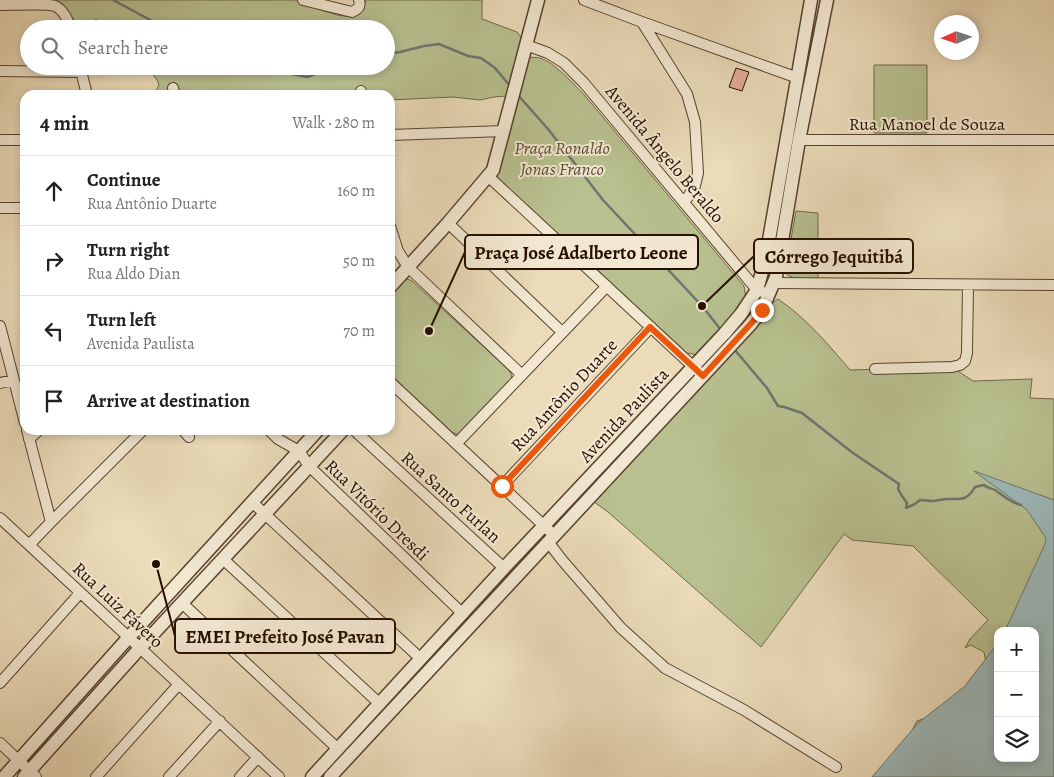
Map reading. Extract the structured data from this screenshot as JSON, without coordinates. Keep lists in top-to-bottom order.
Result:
{
  "streets": {
    "street": [
      "Rua Manoel de Souza",
      "Avenida Ângelo Beraldo",
      "Rua Antônio Duarte",
      "Avenida Paulista",
      "Rua Santo Furlan",
      "Rua Vitório Dresdi",
      "Rua Luiz Fávero"
    ]
  },
  "crossings": [
    ["Rua Manoel de Souza", "Avenida Paulista"],
    ["Avenida Ângelo Beraldo", "Avenida Paulista"],
    ["Avenida Paulista", "Rua Santo Furlan"],
    ["Avenida Paulista", "Rua Vitório Dresdi"]
  ],
  "parks": ["Praça Ronaldo Jonas Franco"],
  "places": ["Córrego Jequitibá", "Praça José Adalberto Leone", "EMEI Prefeito José Pavan"],
  "north": "left",
  "page": {
    "search": "Search here",
    "heading": ["4 min", "Walk · 280 m"],
    "list": [
      ["Continue", "Rua Antônio Duarte", "160 m"],
      ["Turn right", "Rua Aldo Dian", "50 m"],
      ["Turn left", "Avenida Paulista", "70 m"],
      "Arrive at destination"
    ],
    "map_buttons": ["+", "−"]
  }
}
